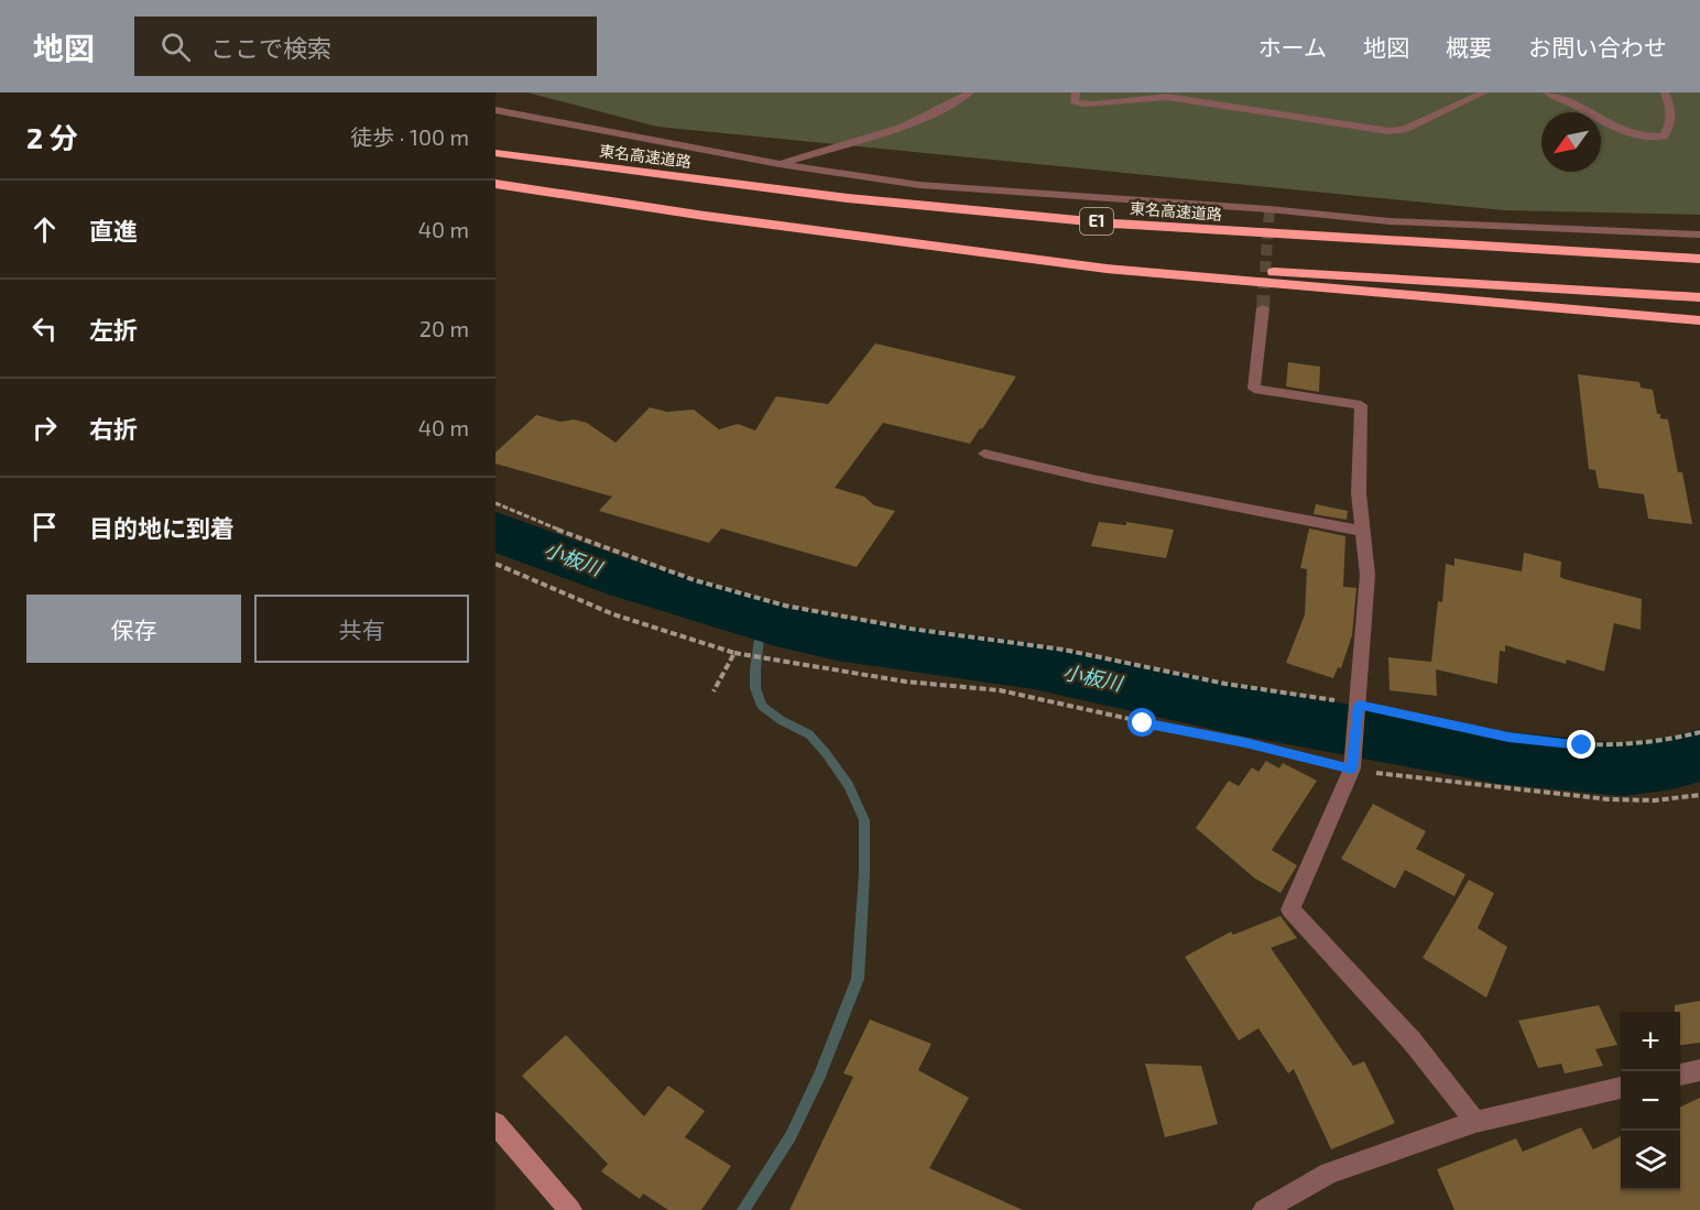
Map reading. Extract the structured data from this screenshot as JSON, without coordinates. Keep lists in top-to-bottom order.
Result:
{
  "streets": {
    "highway": ["東名高速道路", "E1"]
  },
  "water": ["小板川"],
  "north": "bottom left",
  "page": {
    "header": "地図",
    "search": "ここで検索",
    "nav": [
      "ホーム",
      "地図",
      "概要",
      "お問い合わせ"
    ],
    "heading": ["2 分", "徒歩 · 100 m"],
    "list": [
      ["直進", "40 m"],
      ["左折", "20 m"],
      ["右折", "40 m"],
      "目的地に到着"
    ],
    "buttons": ["保存", "共有"],
    "map_buttons": ["+", "−"]
  }
}
